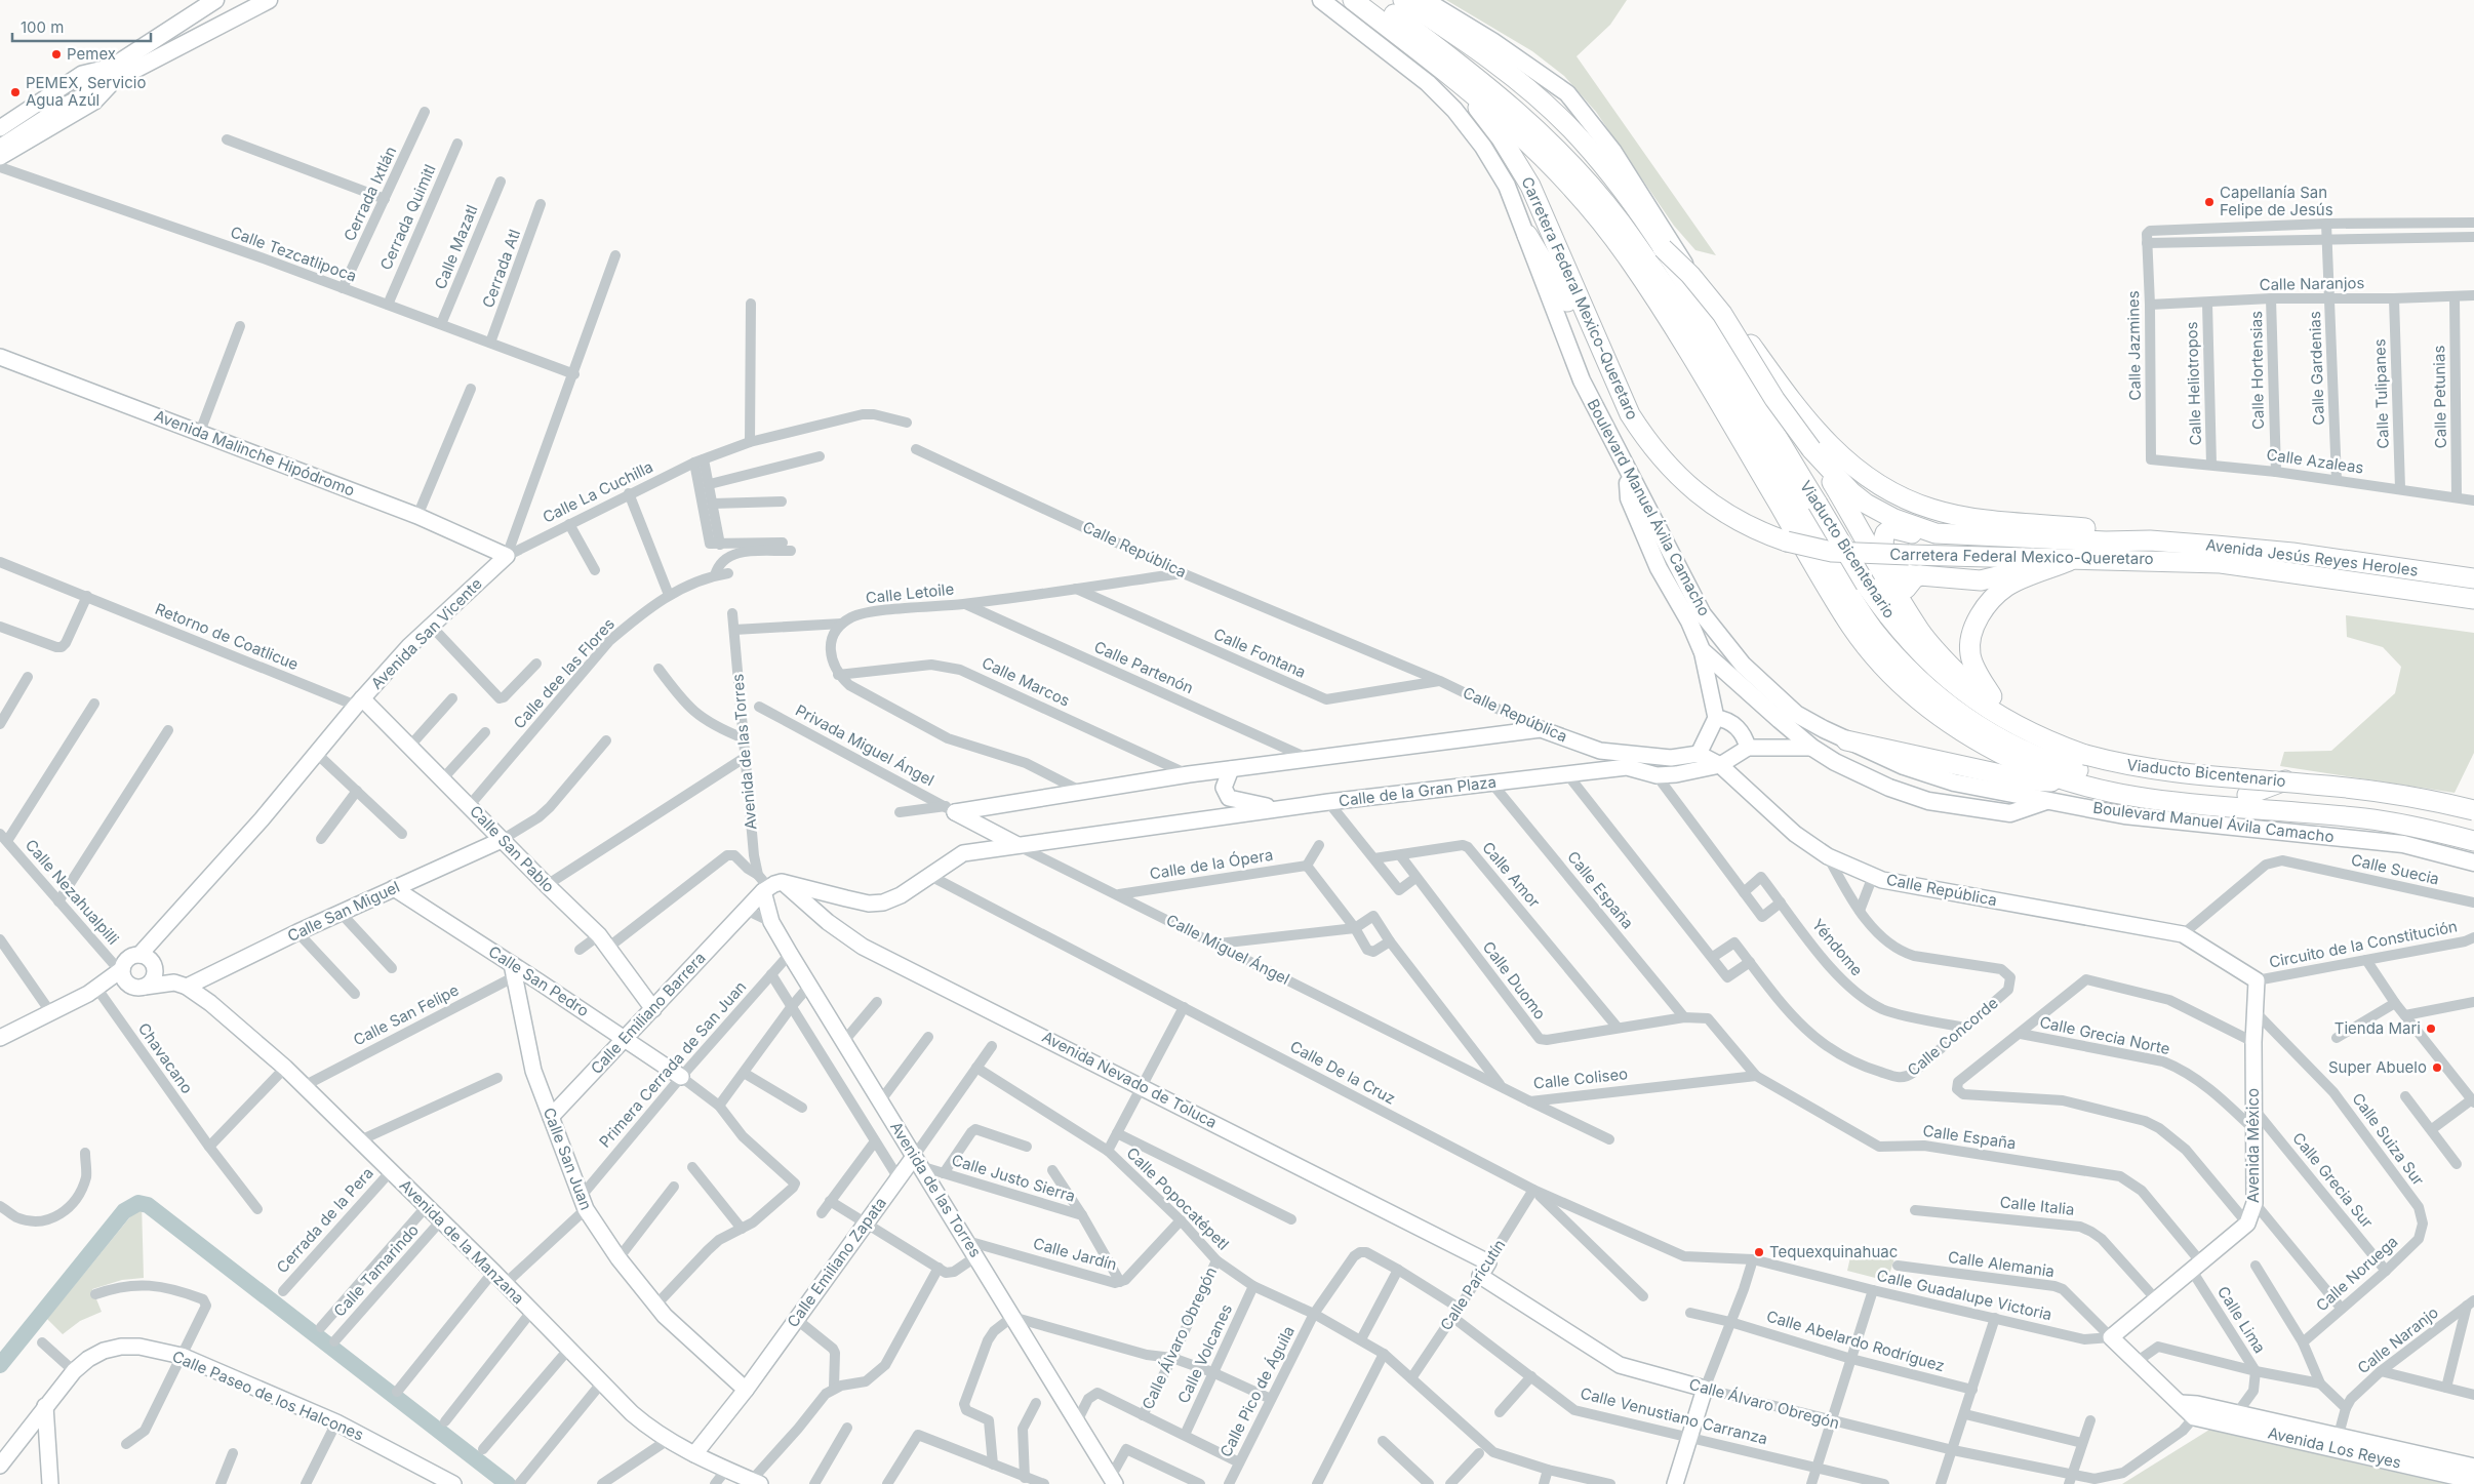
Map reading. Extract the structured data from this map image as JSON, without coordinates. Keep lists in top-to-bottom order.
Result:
{
  "streets": {
    "highway": [
      "Carretera Federal Mexico-Queretaro",
      "Boulevard Manuel Ávila Camacho",
      "Viaducto Bicentenario",
      "Avenida Jesús Reyes Heroles"
    ],
    "street": [
      "Cerrada Ixtlán",
      "Cerrada Quimitl",
      "Calle Mazatl",
      "Calle Tezcatlipoca",
      "Cerrada Atl",
      "Calle Naranjos",
      "Calle Jazmines",
      "Calle Gardenias",
      "Calle Hortensias",
      "Calle Heliotropos",
      "Calle Tulipanes",
      "Calle Petunias",
      "Avenida Malinche Hipódromo",
      "Calle Azaleas",
      "Calle La Cuchilla",
      "Calle República",
      "Calle Letoile",
      "Avenida San Vicente",
      "Retorno de Coatlicue",
      "Calle Fontana",
      "Calle Partenón",
      "Calle dee las Flores",
      "Calle Marcos",
      "Privada Miguel Ángel",
      "Avenida de las Torres",
      "Calle de la Gran Plaza",
      "Calle San Pablo",
      "Calle de la Ópera",
      "Calle Suecia",
      "Calle Amor",
      "Calle España",
      "Calle Nezahualpilli",
      "Calle San Miguel",
      "Circuito de la Constitución",
      "Yéndome",
      "Calle Miguel Ángel",
      "Calle Duomo",
      "Calle San Pedro",
      "Calle Emiliano Barrera",
      "Calle San Felipe",
      "Calle Grecia Norte",
      "Calle Concorde",
      "Chavacano",
      "Primera Cerrada de San Juan",
      "Calle De la Cruz",
      "Calle Coliseo",
      "Avenida Nevado de Toluca",
      "Calle Suiza Sur",
      "Avenida México",
      "Calle San Juan",
      "Calle Justo Sierra",
      "Calle Grecia Sur",
      "Calle Popocatépetl",
      "Calle Italia",
      "Cerrada de la Pera",
      "Avenida de la Manzana",
      "Calle Jardín",
      "Calle Emiliano Zapata",
      "Calle Alemania",
      "Calle Tamarindo",
      "Calle Noruega",
      "Calle Paricutín",
      "Calle Guadalupe Victoria",
      "Calle Lima",
      "Calle Álvaro Obregón",
      "Calle Naranjo",
      "Calle Abelardo Rodríguez",
      "Calle Volcanes",
      "Calle Pico de Águila",
      "Calle Paseo de los Halcones",
      "Calle Venustiano Carranza",
      "Avenida Los Reyes"
    ]
  },
  "crossings": [
    ["Cerrada Ixtlán", "Calle Tezcatlipoca"],
    ["Cerrada Quimitl", "Calle Tezcatlipoca"],
    ["Calle Mazatl", "Calle Tezcatlipoca"],
    ["Calle Tezcatlipoca", "Cerrada Atl"],
    ["Calle Tezcatlipoca", "Avenida San Vicente"],
    ["Calle Naranjos", "Calle Jazmines"],
    ["Calle Naranjos", "Calle Gardenias"],
    ["Calle Naranjos", "Calle Hortensias"],
    ["Calle Naranjos", "Calle Heliotropos"],
    ["Calle Naranjos", "Calle Tulipanes"],
    ["Calle Naranjos", "Calle Petunias"],
    ["Carretera Federal Mexico-Queretaro", "Boulevard Manuel Ávila Camacho"],
    ["Carretera Federal Mexico-Queretaro", "Avenida Jesús Reyes Heroles"],
    ["Calle Jazmines", "Calle Gardenias"],
    ["Calle Jazmines", "Calle Azaleas"],
    ["Calle Gardenias", "Calle Azaleas"],
    ["Calle Hortensias", "Calle Azaleas"],
    ["Calle Heliotropos", "Calle Azaleas"],
    ["Calle Tulipanes", "Calle Azaleas"],
    ["Calle Petunias", "Calle Azaleas"],
    ["Avenida Malinche Hipódromo", "Calle La Cuchilla"],
    ["Avenida Malinche Hipódromo", "Avenida San Vicente"],
    ["Calle La Cuchilla", "Avenida San Vicente"],
    ["Calle República", "Calle Letoile"],
    ["Calle República", "Calle Fontana"],
    ["Calle República", "Calle de la Gran Plaza"],
    ["Calle República", "Calle Suecia"],
    ["Calle República", "Circuito de la Constitución"],
    ["Calle República", "Calle Concorde"],
    ["Calle República", "Avenida México"],
    ["Calle Letoile", "Calle Fontana"],
    ["Calle Letoile", "Calle Partenón"],
    ["Avenida San Vicente", "Retorno de Coatlicue"],
    ["Avenida San Vicente", "Calle San Pablo"],
    ["Avenida San Vicente", "Calle Nezahualpilli"],
    ["Avenida San Vicente", "Avenida de la Manzana"],
    ["Retorno de Coatlicue", "Calle San Pablo"],
    ["Calle dee las Flores", "Calle San Pablo"],
    ["Privada Miguel Ángel", "Calle Miguel Ángel"],
    ["Avenida de las Torres", "Calle de la Gran Plaza"],
    ["Avenida de las Torres", "Primera Cerrada de San Juan"],
    ["Avenida de las Torres", "Avenida Nevado de Toluca"],
    ["Avenida de las Torres", "Calle Justo Sierra"],
    ["Avenida de las Torres", "Calle Jardín"],
    ["Avenida de las Torres", "Calle Emiliano Zapata"],
    ["Calle de la Gran Plaza", "Calle España"],
    ["Calle de la Gran Plaza", "Calle Miguel Ángel"],
    ["Calle de la Gran Plaza", "Calle De la Cruz"],
    ["Calle de la Gran Plaza", "Avenida Nevado de Toluca"],
    ["Calle San Pablo", "Calle San Miguel"],
    ["Calle San Pablo", "Calle Emiliano Barrera"],
    ["Calle de la Ópera", "Calle Miguel Ángel"],
    ["Calle Amor", "Calle Duomo"],
    ["Calle España", "Calle Duomo"],
    ["Calle España", "Calle Coliseo"],
    ["Calle España", "Avenida México"],
    ["Calle España", "Calle Lima"],
    ["Calle Nezahualpilli", "Avenida de la Manzana"],
    ["Calle San Miguel", "Calle San Pedro"],
    ["Calle San Miguel", "Avenida de la Manzana"],
    ["Circuito de la Constitución", "Avenida México"],
    ["Yéndome", "Calle Concorde"],
    ["Calle Miguel Ángel", "Calle Coliseo"],
    ["Calle San Pedro", "Calle Emiliano Barrera"],
    ["Calle San Pedro", "Calle San Felipe"],
    ["Calle San Pedro", "Primera Cerrada de San Juan"],
    ["Calle San Pedro", "Calle San Juan"],
    ["Calle Emiliano Barrera", "Calle San Juan"],
    ["Calle San Felipe", "Calle San Juan"],
    ["Calle San Felipe", "Avenida de la Manzana"],
    ["Calle Grecia Norte", "Avenida México"],
    ["Primera Cerrada de San Juan", "Calle San Juan"],
    ["Primera Cerrada de San Juan", "Avenida de la Manzana"],
    ["Calle De la Cruz", "Calle Paricutín"],
    ["Calle De la Cruz", "Calle Guadalupe Victoria"],
    ["Avenida Nevado de Toluca", "Calle Paricutín"],
    ["Calle Suiza Sur", "Avenida México"],
    ["Calle Suiza Sur", "Calle Noruega"],
    ["Avenida México", "Calle Grecia Sur"],
    ["Avenida México", "Calle Italia"],
    ["Avenida México", "Calle Alemania"],
    ["Avenida México", "Calle Guadalupe Victoria"],
    ["Avenida México", "Calle Lima"],
    ["Avenida México", "Avenida Los Reyes"],
    ["Calle San Juan", "Calle Emiliano Zapata"],
    ["Calle Justo Sierra", "Calle Jardín"],
    ["Calle Justo Sierra", "Calle Emiliano Zapata"],
    ["Calle Grecia Sur", "Calle Noruega"],
    ["Calle Popocatépetl", "Calle Jardín"],
    ["Calle Popocatépetl", "Calle Emiliano Zapata"],
    ["Calle Popocatépetl", "Calle Paricutín"],
    ["Calle Popocatépetl", "Calle Álvaro Obregón"],
    ["Calle Popocatépetl", "Calle Volcanes"],
    ["Calle Popocatépetl", "Calle Pico de Águila"],
    ["Cerrada de la Pera", "Avenida de la Manzana"],
    ["Avenida de la Manzana", "Calle Emiliano Zapata"],
    ["Avenida de la Manzana", "Calle Tamarindo"],
    ["Calle Alemania", "Calle Guadalupe Victoria"],
    ["Calle Alemania", "Avenida Los Reyes"],
    ["Calle Paricutín", "Calle Álvaro Obregón"],
    ["Calle Paricutín", "Calle Venustiano Carranza"],
    ["Calle Guadalupe Victoria", "Avenida Los Reyes"],
    ["Calle Lima", "Avenida Los Reyes"]
  ],
  "places": [
    "Pemex",
    "PEMEX, Servicio Agua Azúl",
    "Capellanía San Felipe de Jesús",
    "Tienda Mari",
    "Super Abuelo",
    "Tequexquinahuac"
  ],
  "scale_bar": "100 m"
}
